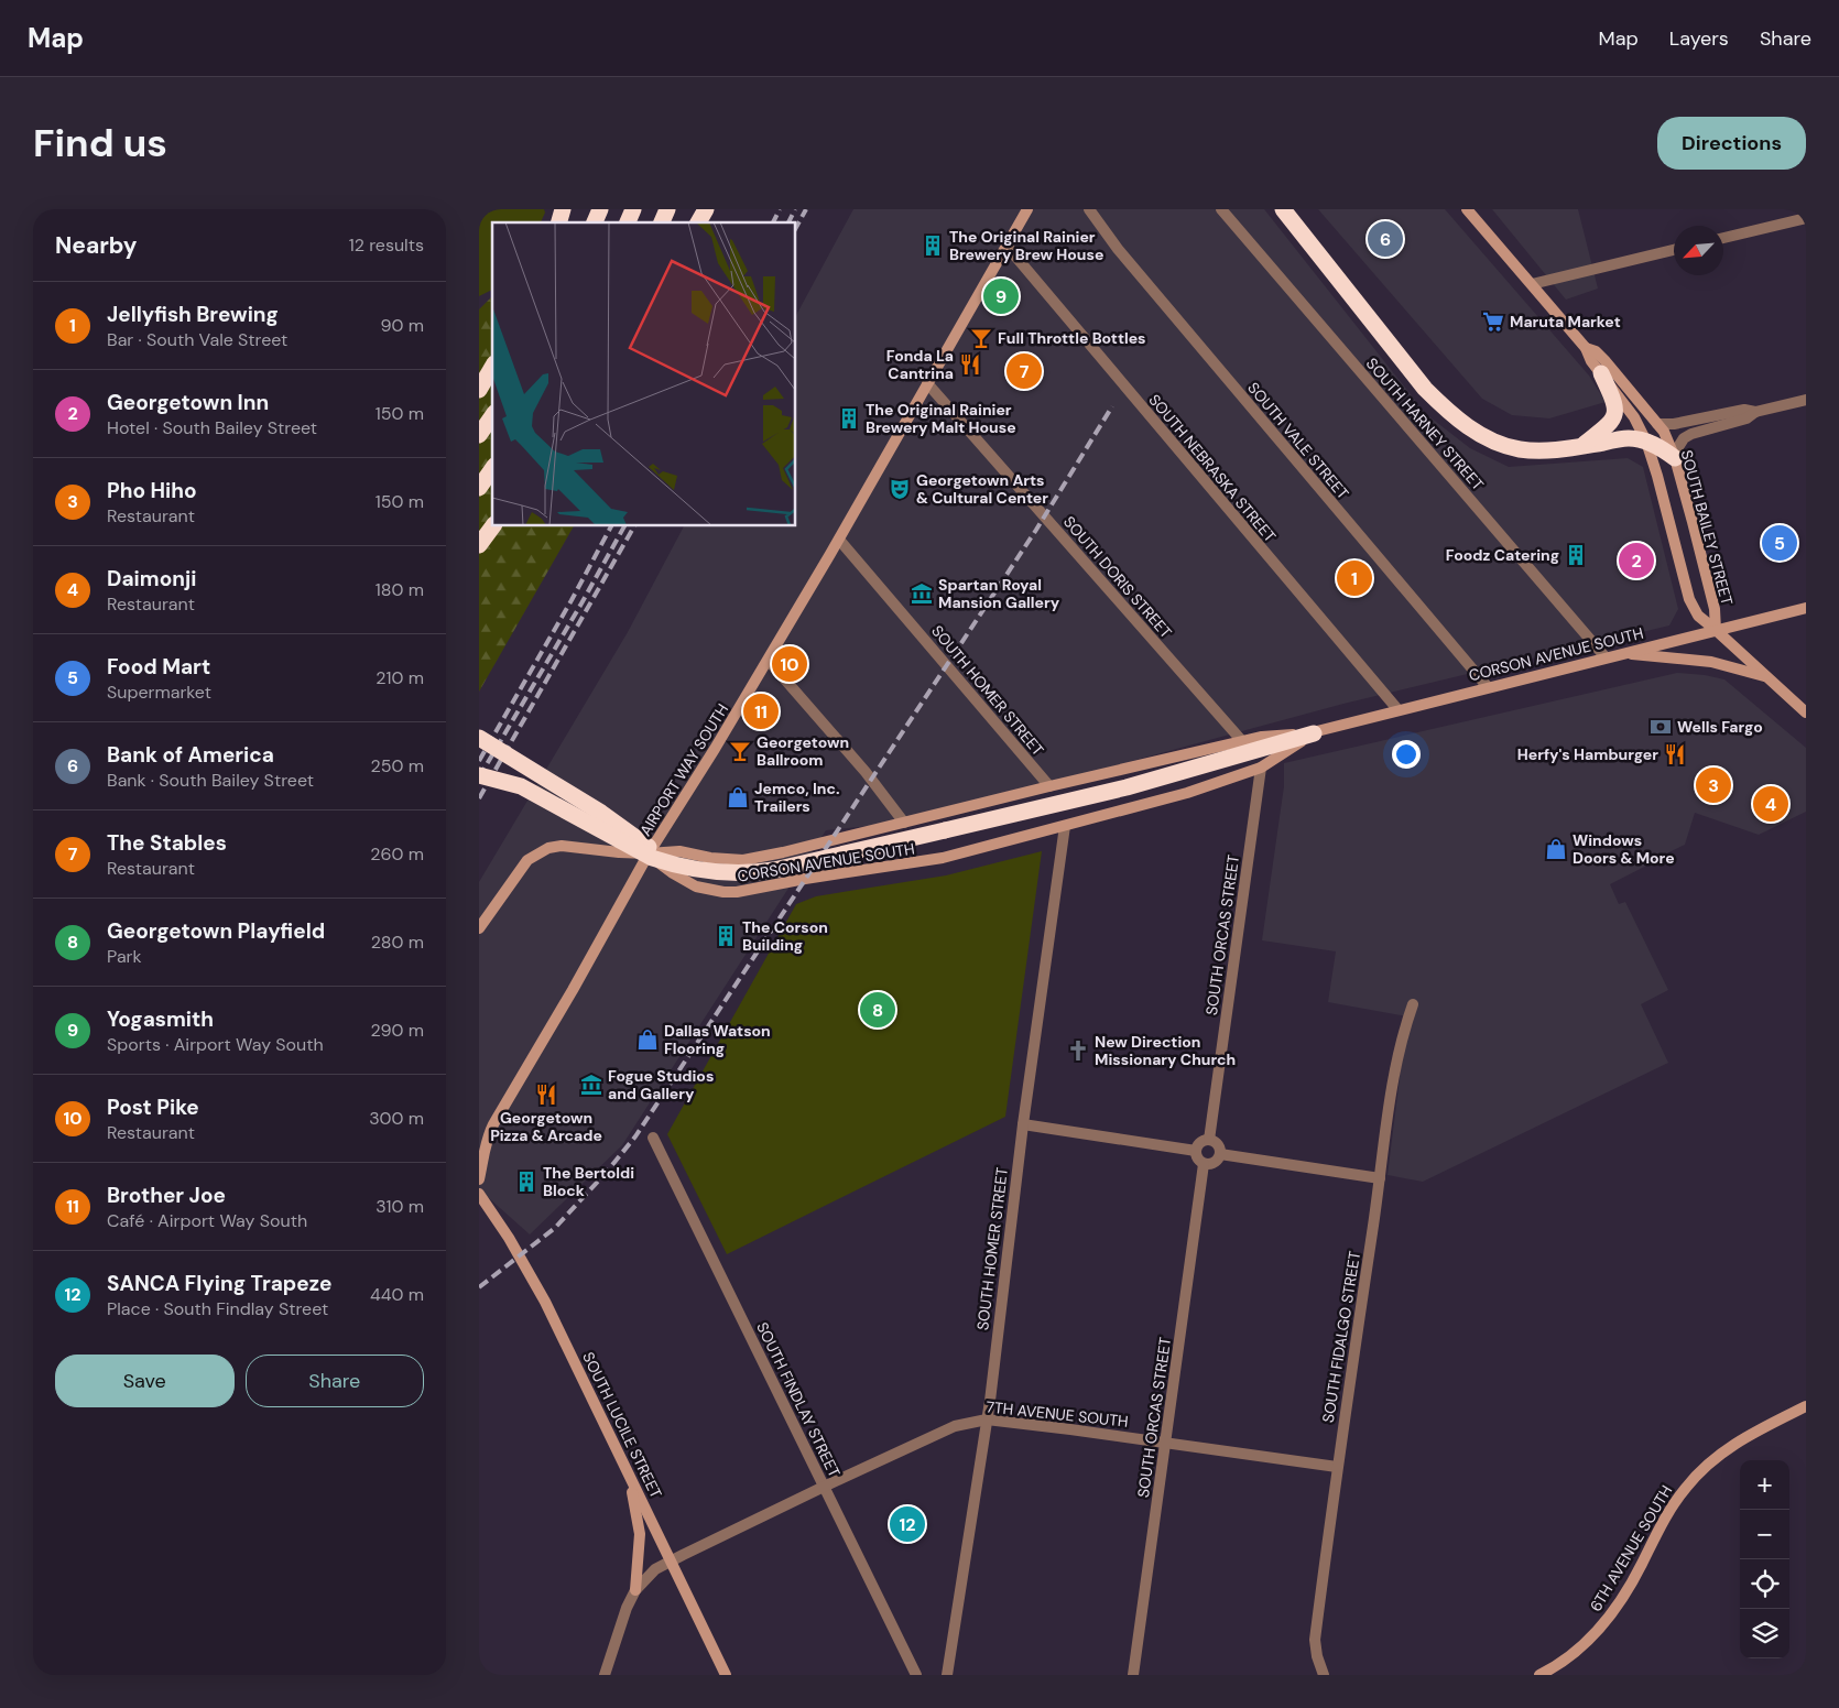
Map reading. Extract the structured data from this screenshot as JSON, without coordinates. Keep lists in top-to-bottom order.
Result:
{
  "streets": {
    "main road": [
      "SOUTH BAILEY STREET",
      "CORSON AVENUE SOUTH",
      "AIRPORT WAY SOUTH",
      "SOUTH LUCILE STREET",
      "6TH AVENUE SOUTH"
    ],
    "street": [
      "SOUTH HARNEY STREET",
      "SOUTH VALE STREET",
      "SOUTH NEBRASKA STREET",
      "SOUTH DORIS STREET",
      "SOUTH HOMER STREET",
      "SOUTH ORCAS STREET",
      "SOUTH FIDALGO STREET",
      "SOUTH FINDLAY STREET",
      "7TH AVENUE SOUTH"
    ]
  },
  "crossings": [
    ["SOUTH HARNEY STREET", "CORSON AVENUE SOUTH"],
    ["SOUTH VALE STREET", "CORSON AVENUE SOUTH"],
    ["SOUTH NEBRASKA STREET", "CORSON AVENUE SOUTH"],
    ["SOUTH NEBRASKA STREET", "AIRPORT WAY SOUTH"],
    ["SOUTH BAILEY STREET", "CORSON AVENUE SOUTH"],
    ["SOUTH DORIS STREET", "CORSON AVENUE SOUTH"],
    ["SOUTH DORIS STREET", "AIRPORT WAY SOUTH"],
    ["CORSON AVENUE SOUTH", "SOUTH HOMER STREET"],
    ["CORSON AVENUE SOUTH", "AIRPORT WAY SOUTH"],
    ["CORSON AVENUE SOUTH", "SOUTH ORCAS STREET"],
    ["SOUTH HOMER STREET", "AIRPORT WAY SOUTH"],
    ["SOUTH HOMER STREET", "7TH AVENUE SOUTH"],
    ["SOUTH ORCAS STREET", "7TH AVENUE SOUTH"],
    ["SOUTH FIDALGO STREET", "7TH AVENUE SOUTH"],
    ["SOUTH FINDLAY STREET", "7TH AVENUE SOUTH"],
    ["7TH AVENUE SOUTH", "SOUTH LUCILE STREET"]
  ],
  "places": {
    "building": [
      "The Original Rainier Brewery Brew House",
      "The Original Rainier Brewery Malt House",
      "Foodz Catering",
      "The Corson Building",
      "The Bertoldi Block"
    ],
    "supermarket": ["Maruta Market"],
    "bar": ["Full Throttle Bottles", "Georgetown Ballroom"],
    "restaurant": ["Fonda La Cantrina", "Herfy's Hamburger", "Georgetown Pizza & Arcade"],
    "theatre": ["Georgetown Arts & Cultural Center"],
    "museum": ["Spartan Royal Mansion Gallery", "Fogue Studios and Gallery"],
    "bank": ["Wells Fargo"],
    "shop": ["Jemco, Inc. Trailers", "Windows Doors & More", "Dallas Watson Flooring"],
    "church": ["New Direction Missionary Church"]
  },
  "north": "bottom left",
  "page": {
    "header": "Map",
    "nav": ["Map", "Layers", "Share"],
    "buttons": [
      "Directions",
      ["Save", "Share"]
    ],
    "title": "Find us",
    "heading": ["Nearby", "12 results"],
    "pins": [
      "6",
      "9",
      "7",
      "5",
      "2",
      "1",
      "10",
      "11",
      "3",
      "4",
      "8",
      "12"
    ],
    "list": [
      {
        "mark": "1",
        "name": "Jellyfish Brewing",
        "note": "Bar · South Vale Street",
        "value": "90 m"
      },
      {
        "mark": "2",
        "name": "Georgetown Inn",
        "note": "Hotel · South Bailey Street",
        "value": "150 m"
      },
      {
        "mark": "3",
        "name": "Pho Hiho",
        "note": "Restaurant",
        "value": "150 m"
      },
      {
        "mark": "4",
        "name": "Daimonji",
        "note": "Restaurant",
        "value": "180 m"
      },
      {
        "mark": "5",
        "name": "Food Mart",
        "note": "Supermarket",
        "value": "210 m"
      },
      {
        "mark": "6",
        "name": "Bank of America",
        "note": "Bank · South Bailey Street",
        "value": "250 m"
      },
      {
        "mark": "7",
        "name": "The Stables",
        "note": "Restaurant",
        "value": "260 m"
      },
      {
        "mark": "8",
        "name": "Georgetown Playfield",
        "note": "Park",
        "value": "280 m"
      },
      {
        "mark": "9",
        "name": "Yogasmith",
        "note": "Sports · Airport Way South",
        "value": "290 m"
      },
      {
        "mark": "10",
        "name": "Post Pike",
        "note": "Restaurant",
        "value": "300 m"
      },
      {
        "mark": "11",
        "name": "Brother Joe",
        "note": "Café · Airport Way South",
        "value": "310 m"
      },
      {
        "mark": "12",
        "name": "SANCA Flying Trapeze",
        "note": "Place · South Findlay Street",
        "value": "440 m"
      }
    ],
    "map_buttons": ["+", "−"]
  }
}
